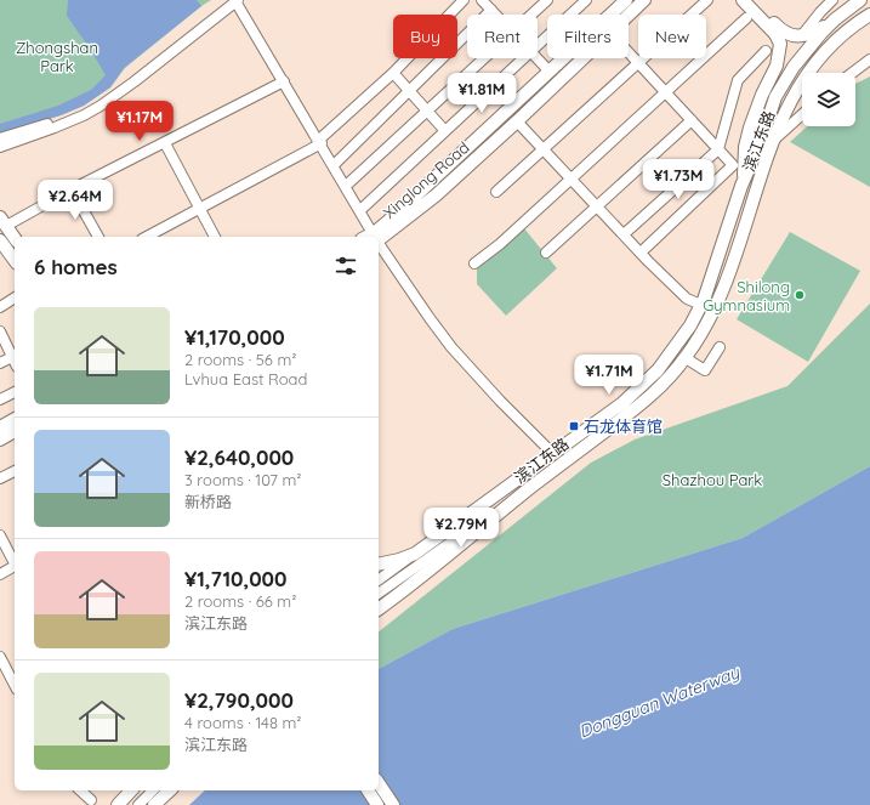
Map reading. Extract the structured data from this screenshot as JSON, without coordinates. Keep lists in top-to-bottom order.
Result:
{
  "streets": {
    "main road": ["滨江东路", "Xinglong Road"]
  },
  "water": ["Dongguan Waterway"],
  "parks": ["Zhongshan Park", "Shazhou Park"],
  "places": {
    "other": ["Shilong Gymnasium"],
    "transit": ["石龙体育馆"]
  },
  "page": {
    "chip": [
      "Buy",
      "Rent",
      "Filters",
      "New"
    ],
    "price": [
      "¥1.81M",
      "¥1.17M",
      "¥1.73M",
      "¥2.64M",
      "¥1.71M",
      "¥2.79M"
    ],
    "heading": "6 homes",
    "list": [
      {
        "name": "¥1,170,000",
        "note": "2 rooms · 56 m² · Lvhua East Road"
      },
      {
        "name": "¥2,640,000",
        "note": "3 rooms · 107 m² · 新桥路"
      },
      {
        "name": "¥1,710,000",
        "note": "2 rooms · 66 m² · 滨江东路"
      },
      {
        "name": "¥2,790,000",
        "note": "4 rooms · 148 m² · 滨江东路"
      }
    ]
  }
}
